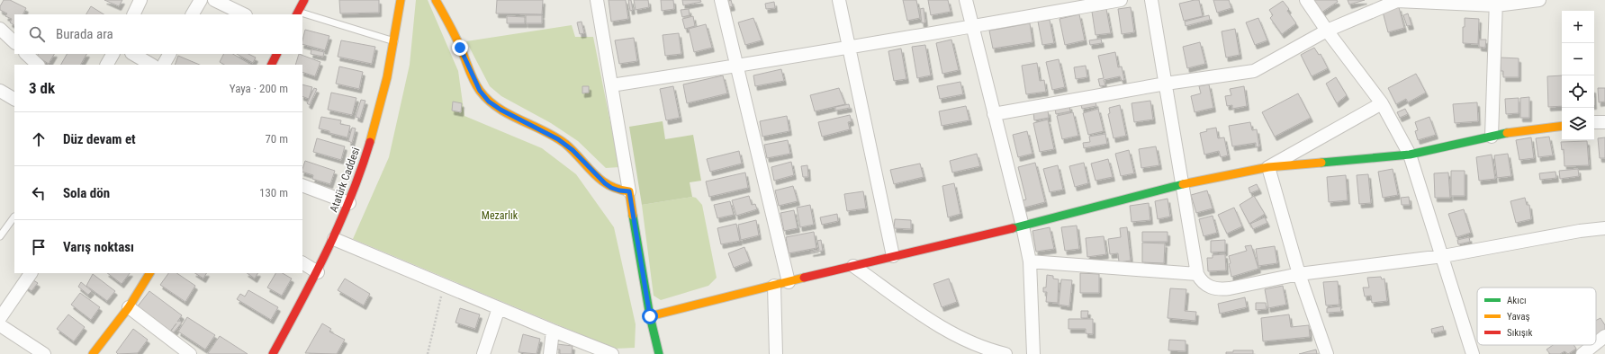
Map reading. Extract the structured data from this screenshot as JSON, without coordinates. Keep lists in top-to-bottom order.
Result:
{
  "streets": {
    "street": ["Atatürk Caddesi"]
  },
  "parks": ["Mezarlık"],
  "legend": ["Akıcı", "Yavaş", "Sıkışık"],
  "page": {
    "map_buttons": ["+", "−"],
    "search": "Burada ara",
    "heading": ["3 dk", "Yaya · 200 m"],
    "list": [
      ["Düz devam et", "70 m"],
      ["Sola dön", "130 m"],
      "Varış noktası"
    ]
  }
}
